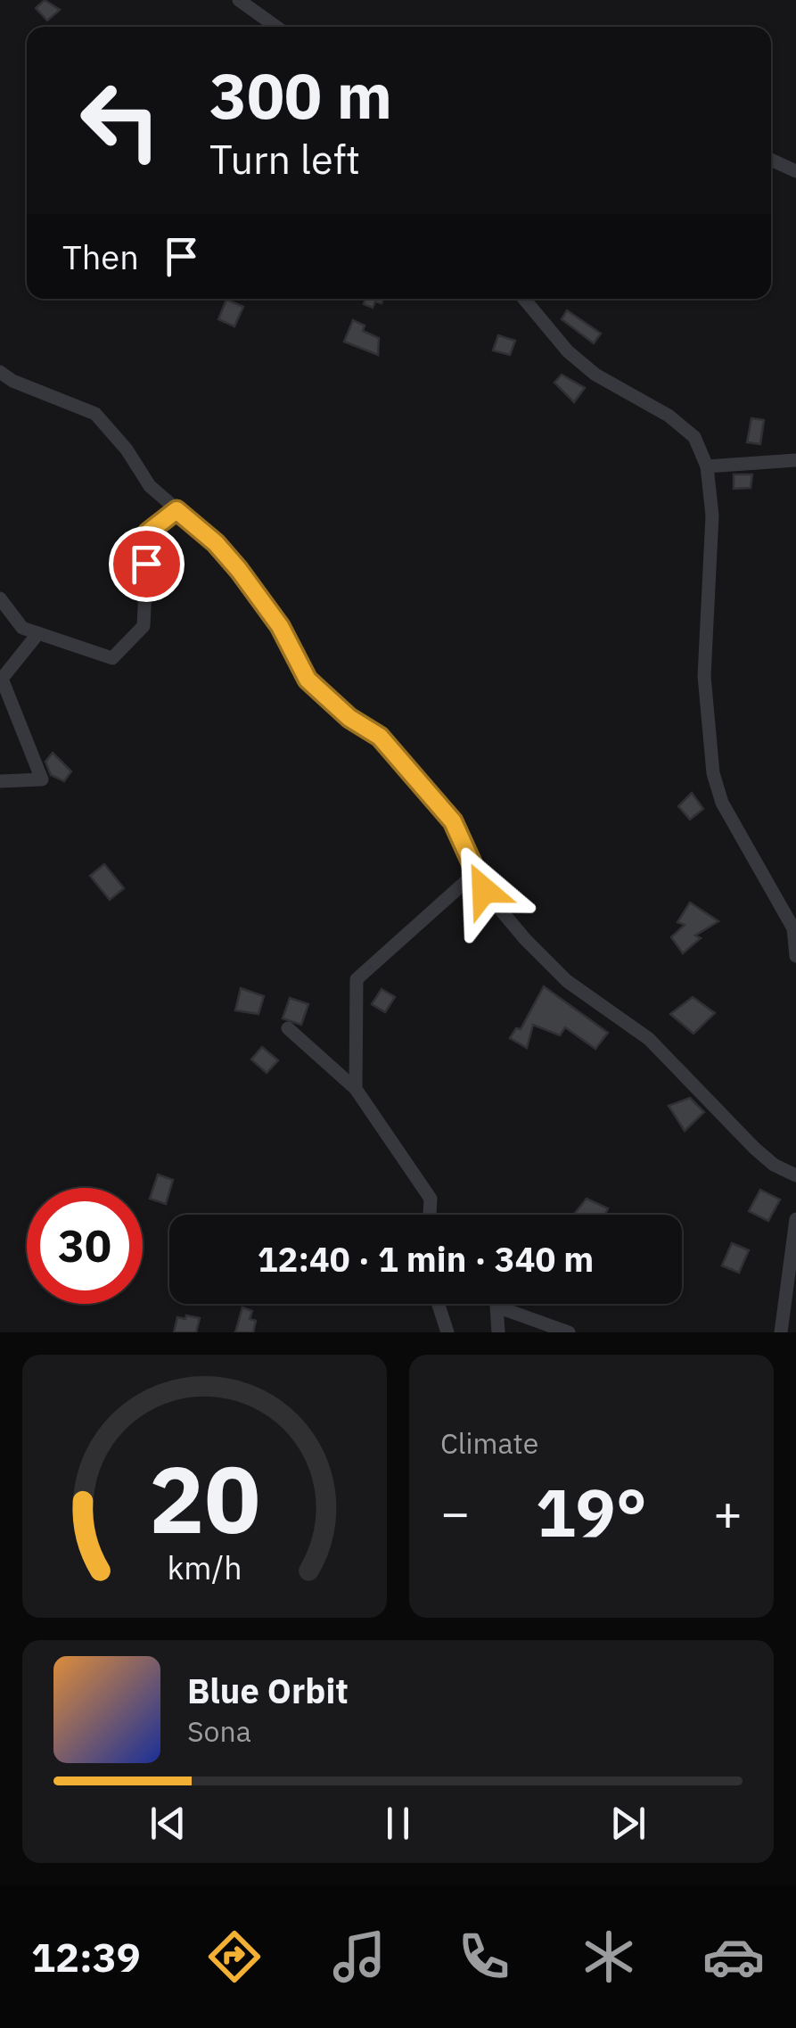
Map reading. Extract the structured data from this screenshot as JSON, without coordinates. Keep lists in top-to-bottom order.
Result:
{
  "page": {
    "turn": ["300 m", "Turn left"],
    "then": "Then",
    "limit": "30",
    "trip": "12:40 · 1 min · 340 m",
    "tile": "Climate",
    "heat": ["−", "19°", "+"],
    "song": ["Blue Orbit", "Sona"],
    "tabs": "12:39",
    "gauge": ["20", "km/h"]
  }
}
